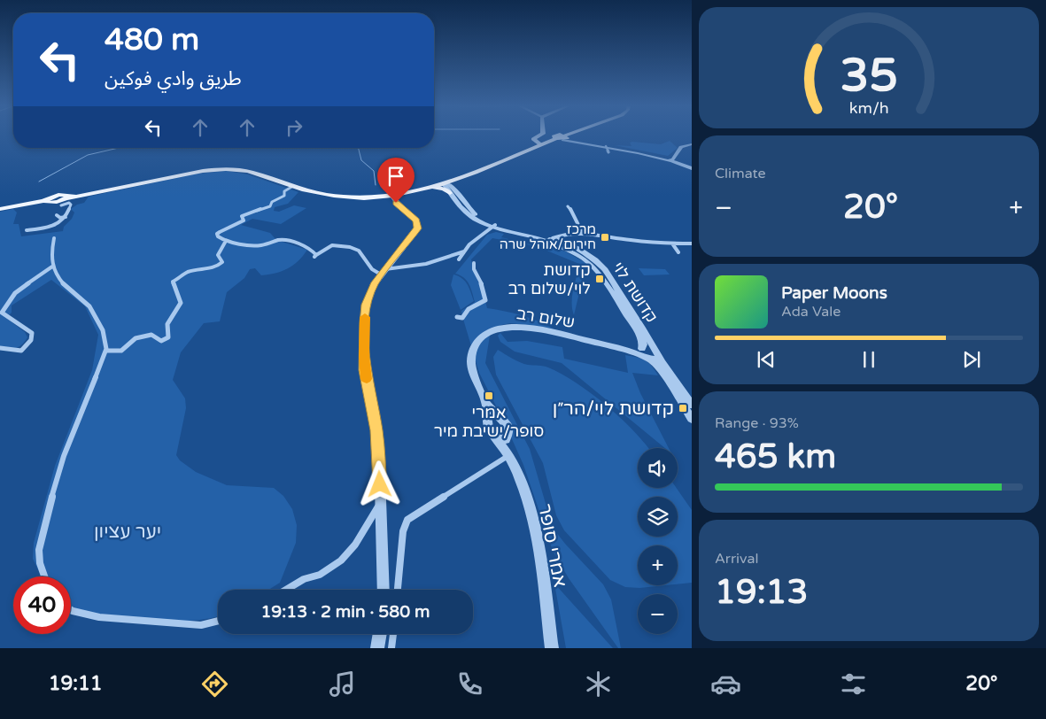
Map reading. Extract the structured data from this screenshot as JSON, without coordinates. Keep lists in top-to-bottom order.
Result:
{
  "streets": {
    "street": ["קדושת לוי", "שלום רב", "אמרי סופר"]
  },
  "crossings": [
    ["קדושת לוי", "שלום רב"]
  ],
  "parks": ["יער עציון"],
  "places": {
    "transit": [
      "מרכז חירום/אוהל שרה",
      "קדושת לוי/שלום רב",
      "אמרי סופר/ישיבת מיר",
      "קדושת לוי/הר״ן"
    ]
  },
  "page": {
    "turn": ["480 m", "طريق وادي فوکين"],
    "tile": [
      "Climate",
      ["Range · 93%", "465 km"],
      ["Arrival", "19:13"]
    ],
    "heat": ["−", "20°", "+"],
    "song": ["Paper Moons", "Ada Vale"],
    "map_buttons": ["+", "−"],
    "limit": "40",
    "trip": "19:13 · 2 min · 580 m",
    "tabs": ["19:11", "20°"],
    "gauge": ["35", "km/h"]
  }
}
